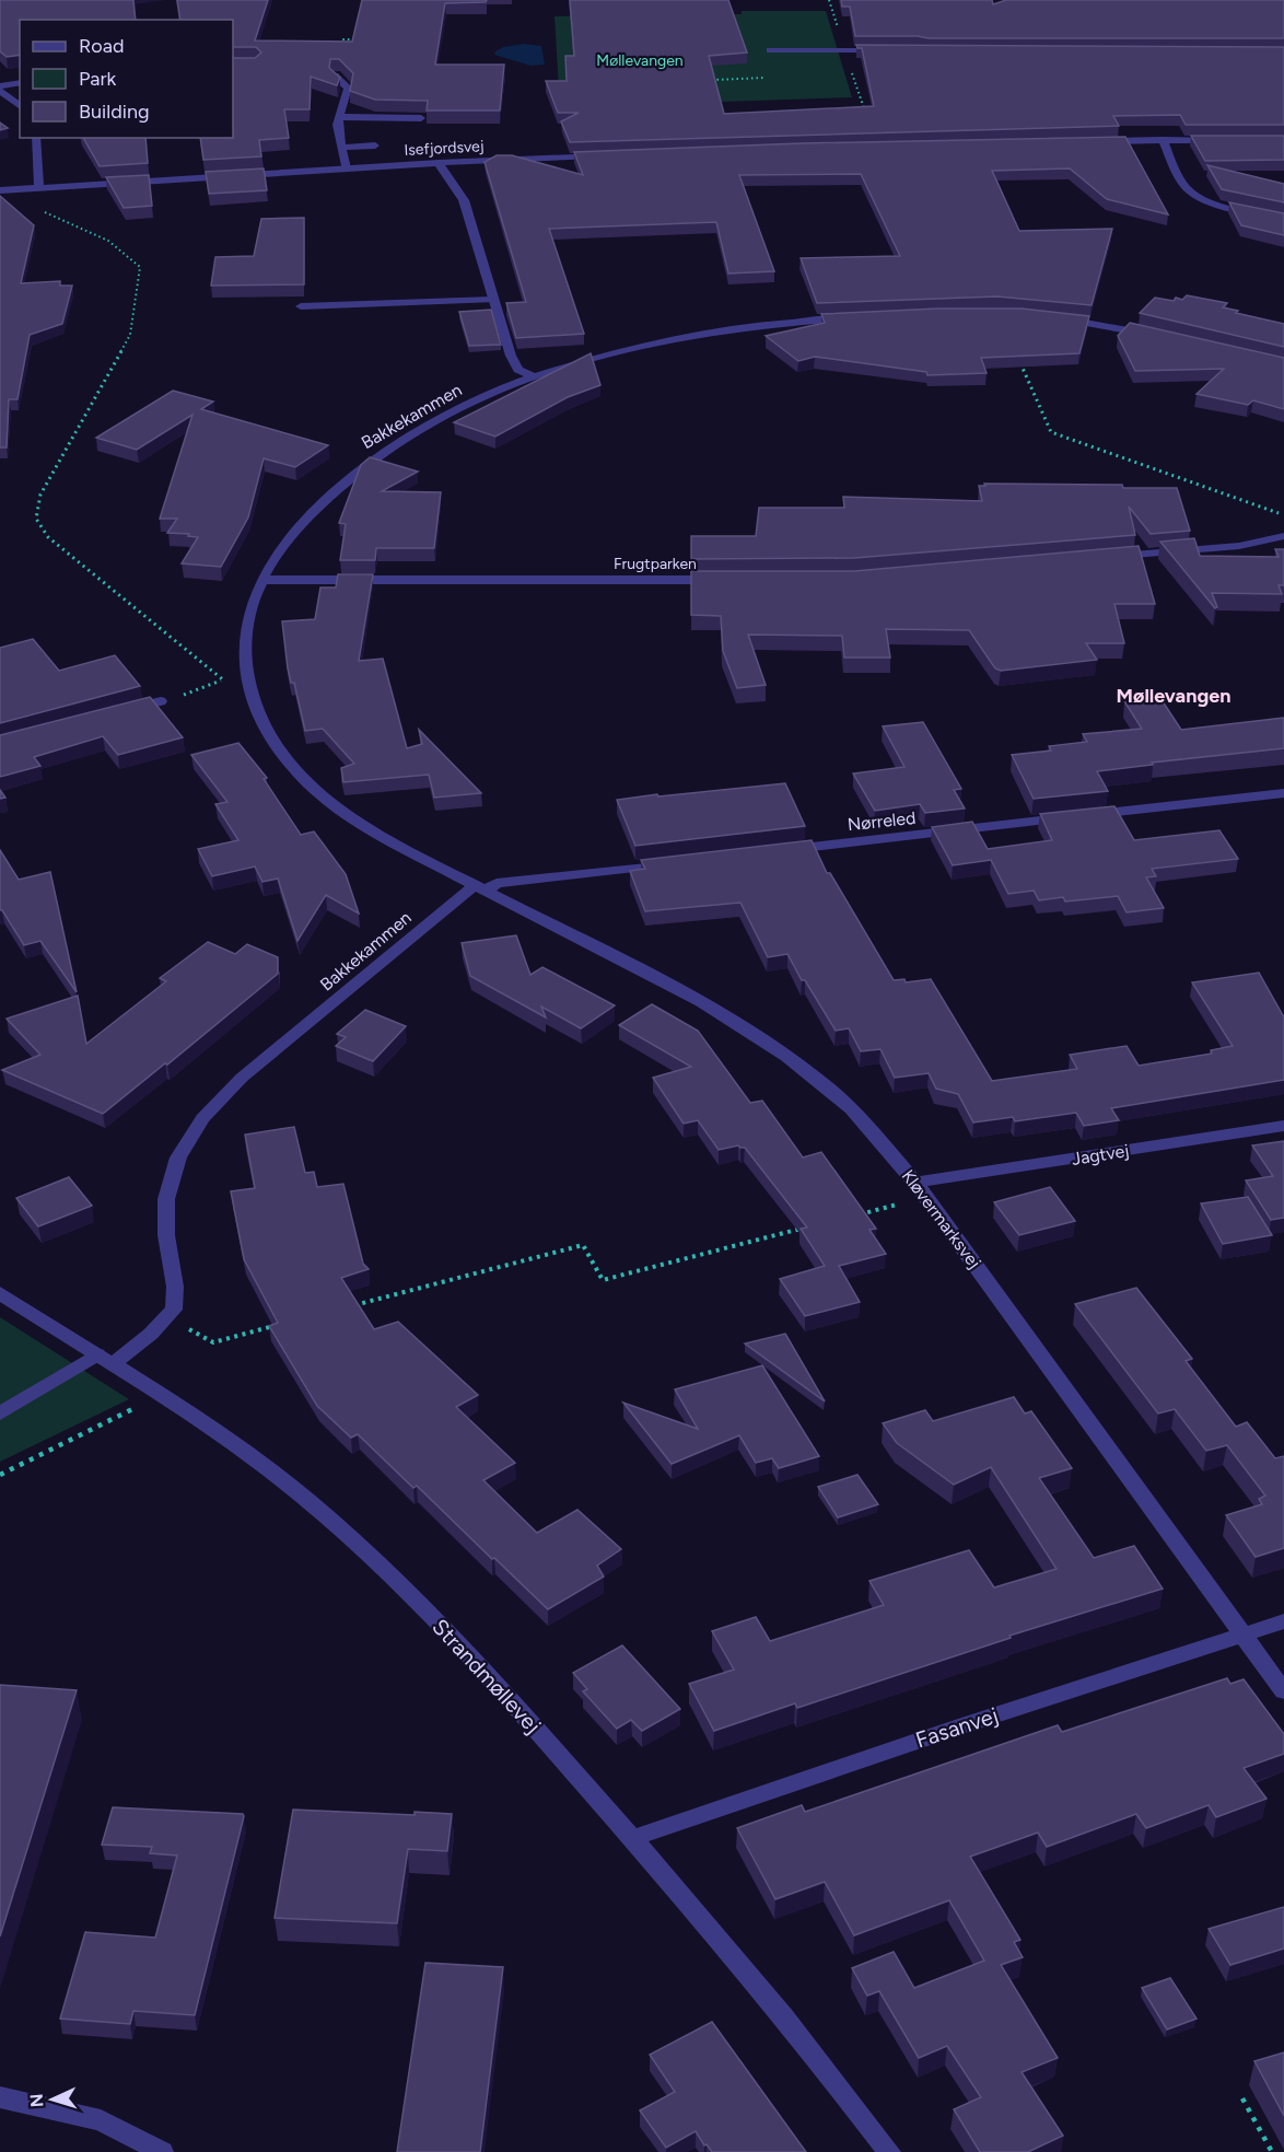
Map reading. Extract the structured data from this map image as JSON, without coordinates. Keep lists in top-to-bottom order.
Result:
{
  "streets": {
    "street": [
      "Isefjordsvej",
      "Bakkekammen",
      "Frugtparken",
      "Nørreled",
      "Jagtvej",
      "Kløvermarksvej",
      "Strandmøllevej",
      "Fasanvej"
    ]
  },
  "crossings": [
    ["Bakkekammen", "Frugtparken"],
    ["Bakkekammen", "Kløvermarksvej"],
    ["Jagtvej", "Kløvermarksvej"],
    ["Kløvermarksvej", "Fasanvej"],
    ["Strandmøllevej", "Fasanvej"]
  ],
  "districts": ["Møllevangen"],
  "parks": ["Møllevangen"],
  "legend": ["Road", "Park", "Building"],
  "north": "left"
}
